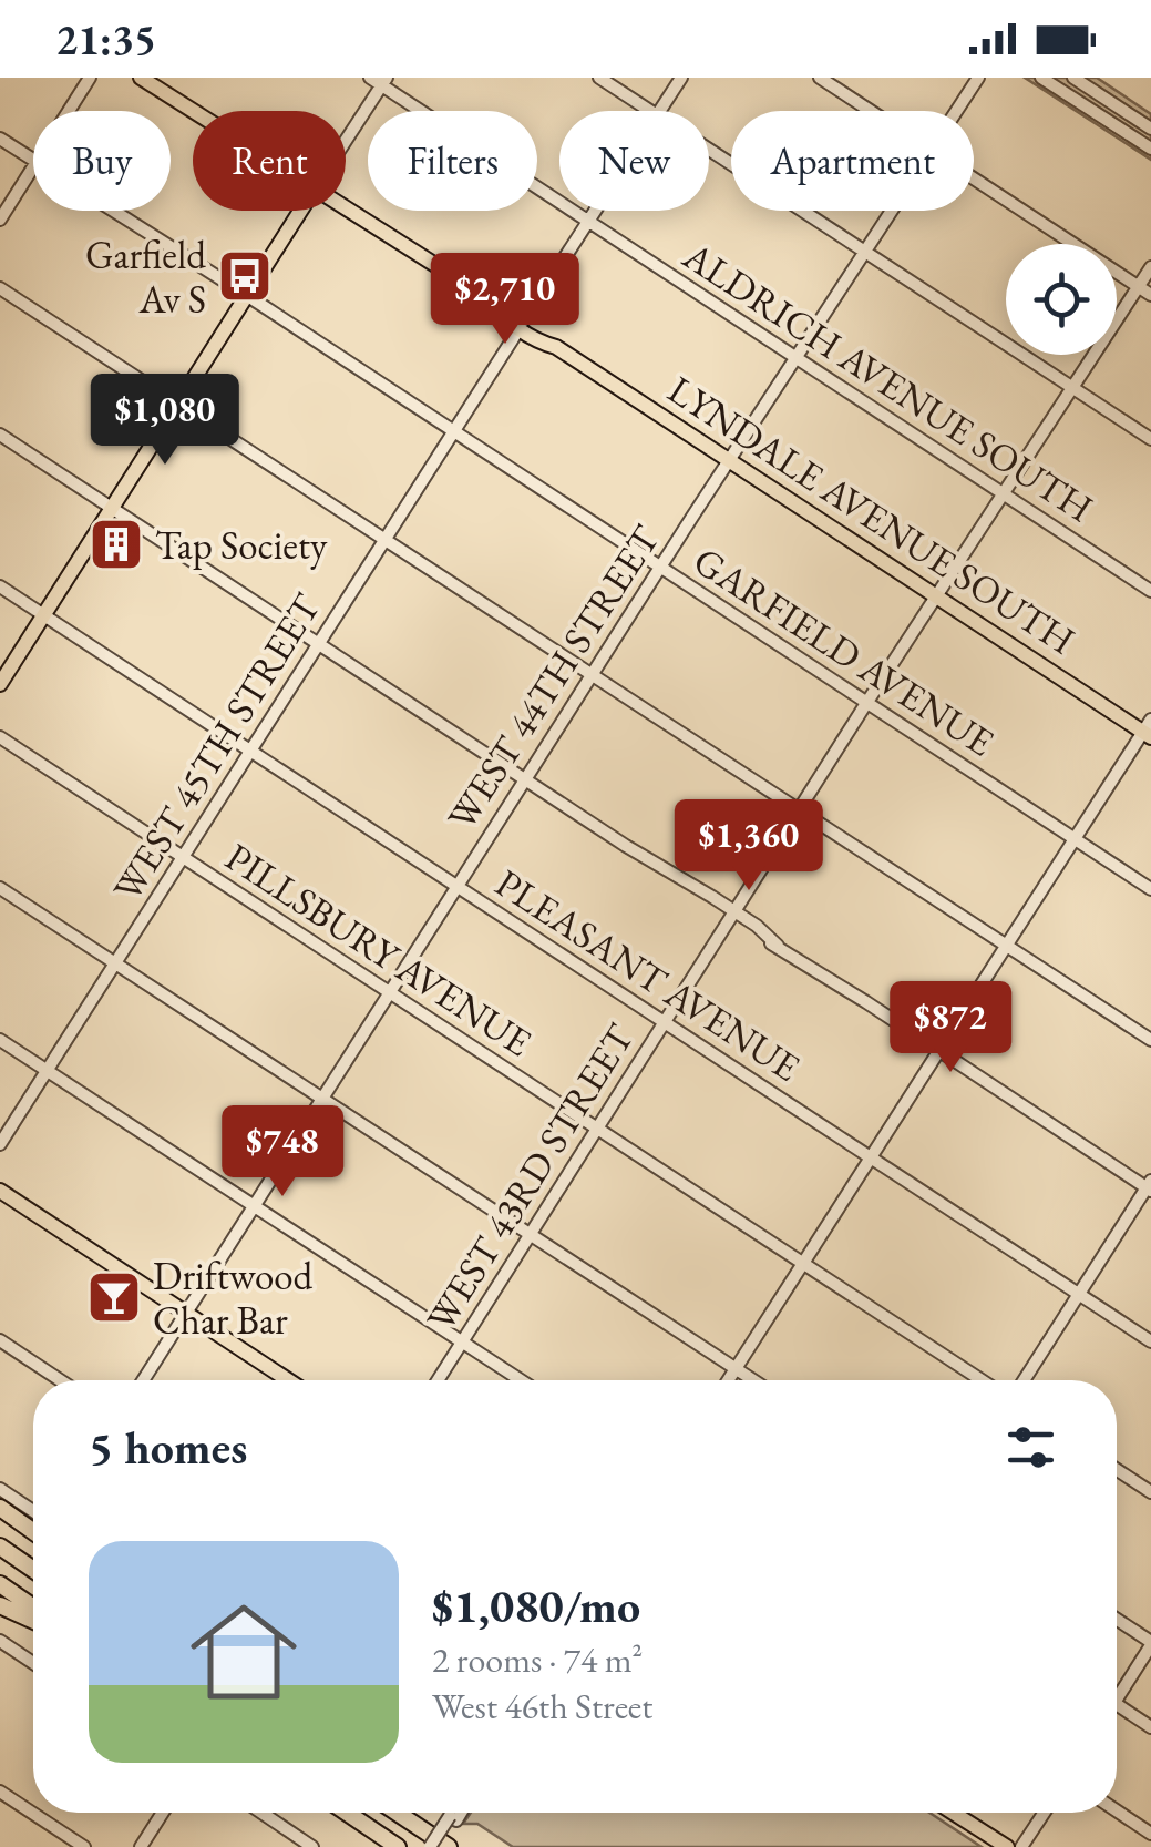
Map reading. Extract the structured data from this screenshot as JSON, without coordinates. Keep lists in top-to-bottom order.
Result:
{
  "streets": {
    "main road": ["LYNDALE AVENUE SOUTH"],
    "street": [
      "ALDRICH AVENUE SOUTH",
      "GARFIELD AVENUE",
      "WEST 44TH STREET",
      "WEST 45TH STREET",
      "PILLSBURY AVENUE",
      "PLEASANT AVENUE",
      "WEST 43RD STREET"
    ]
  },
  "crossings": [
    ["ALDRICH AVENUE SOUTH", "WEST 44TH STREET"],
    ["ALDRICH AVENUE SOUTH", "WEST 45TH STREET"],
    ["ALDRICH AVENUE SOUTH", "WEST 43RD STREET"],
    ["LYNDALE AVENUE SOUTH", "WEST 44TH STREET"],
    ["LYNDALE AVENUE SOUTH", "WEST 45TH STREET"],
    ["LYNDALE AVENUE SOUTH", "WEST 43RD STREET"],
    ["GARFIELD AVENUE", "WEST 44TH STREET"],
    ["GARFIELD AVENUE", "WEST 45TH STREET"],
    ["GARFIELD AVENUE", "WEST 43RD STREET"],
    ["WEST 44TH STREET", "PILLSBURY AVENUE"],
    ["WEST 44TH STREET", "PLEASANT AVENUE"],
    ["WEST 45TH STREET", "PILLSBURY AVENUE"],
    ["WEST 45TH STREET", "PLEASANT AVENUE"],
    ["PILLSBURY AVENUE", "WEST 43RD STREET"],
    ["PLEASANT AVENUE", "WEST 43RD STREET"]
  ],
  "places": {
    "bus stop": ["Garfield Av S"],
    "building": ["Tap Society"],
    "bar": ["Driftwood Char Bar"]
  },
  "page": {
    "status": "21:35",
    "chip": [
      "Buy",
      "Rent",
      "Filters",
      "New",
      "Apartment"
    ],
    "price": [
      "$2,710",
      "$1,080",
      "$1,360",
      "$872",
      "$748"
    ],
    "heading": "5 homes",
    "list": [
      {
        "name": "$1,080/mo",
        "note": "2 rooms · 74 m² · West 46th Street"
      }
    ]
  }
}
